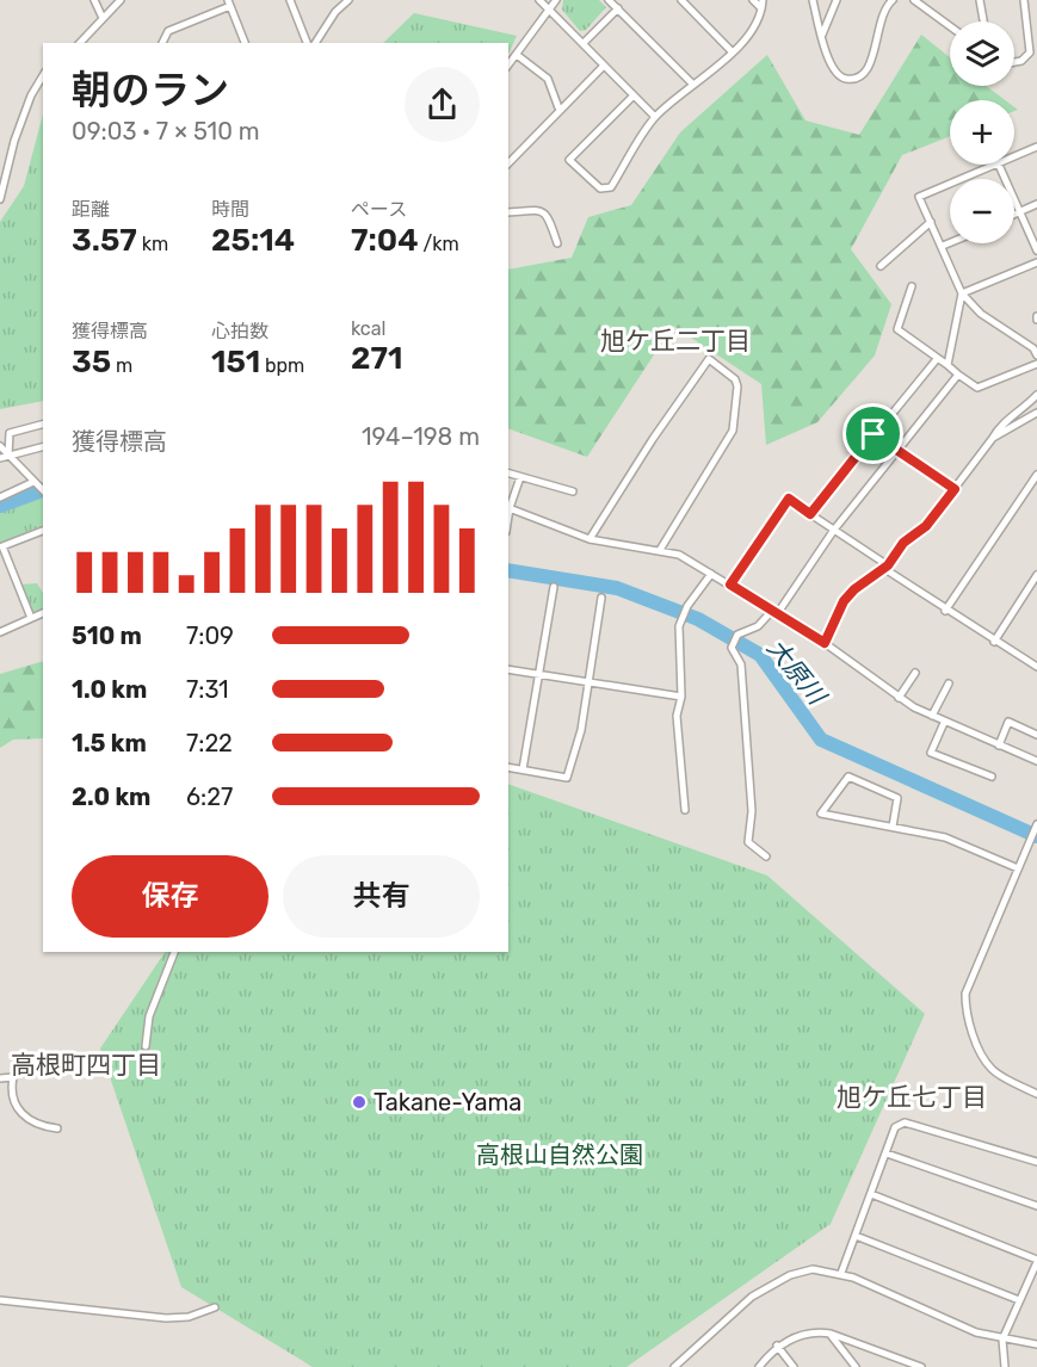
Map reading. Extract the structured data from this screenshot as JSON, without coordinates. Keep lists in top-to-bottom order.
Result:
{
  "districts": ["旭ケ丘二丁目", "高根町四丁目", "旭ケ丘七丁目"],
  "water": ["大原川"],
  "parks": ["高根山自然公園"],
  "places": ["Takane-Yama"],
  "page": {
    "map_buttons": ["+", "−"],
    "heading": ["朝のラン", "09:03 · 7 × 510 m"],
    "stats": [
      ["距離", "3.57 km"],
      ["時間", "25:14"],
      ["ペース", "7:04 /km"],
      ["獲得標高", "35 m"],
      ["心拍数", "151 bpm"],
      ["kcal", "271"]
    ],
    "chart": ["獲得標高", "194–198 m"],
    "list": [
      {
        "name": "510 m",
        "note": "7:09"
      },
      {
        "name": "1.0 km",
        "note": "7:31"
      },
      {
        "name": "1.5 km",
        "note": "7:22"
      },
      {
        "name": "2.0 km",
        "note": "6:27"
      }
    ],
    "buttons": ["保存", "共有"]
  }
}
